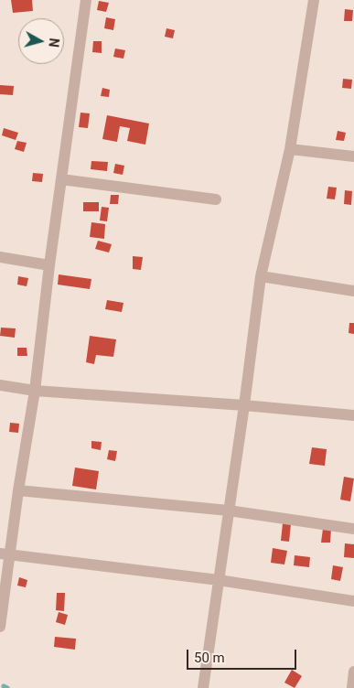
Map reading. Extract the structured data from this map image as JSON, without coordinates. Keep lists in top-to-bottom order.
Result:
{
  "scale_bar": "50 m",
  "north": "right"
}
